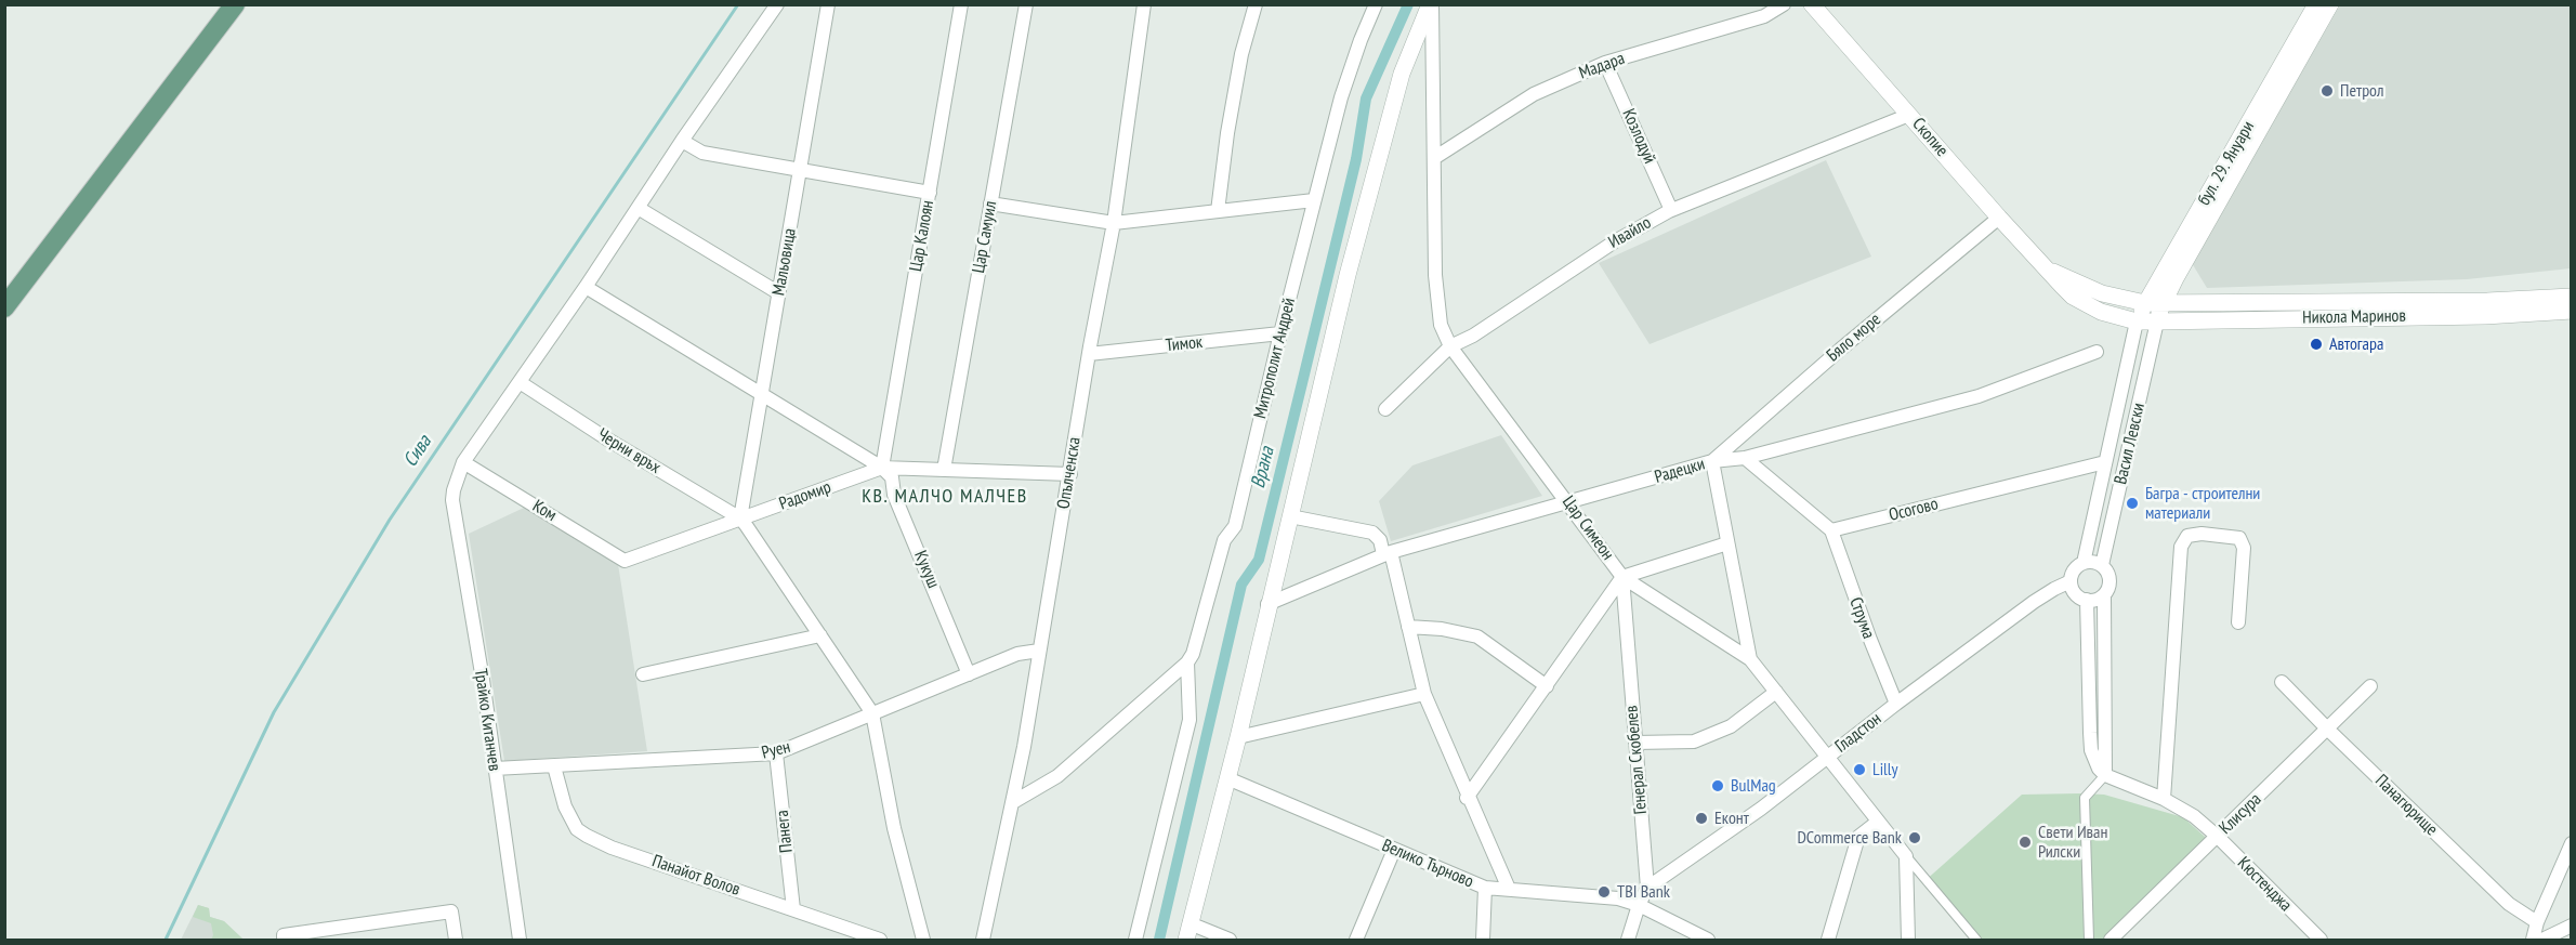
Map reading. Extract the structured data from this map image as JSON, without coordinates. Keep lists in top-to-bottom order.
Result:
{
  "streets": {
    "street": [
      "Мадара",
      "Козлодуй",
      "Скопие",
      "бул. 29. Януари",
      "Ивайло",
      "Цар Калоян",
      "Цар Самуил",
      "Мальовица",
      "Никола Маринов",
      "Бяло море",
      "Тимок",
      "Митрополит Андрей",
      "Васил Левски",
      "Черни връх",
      "Радецки",
      "Опълченска",
      "Радомир",
      "Осогово",
      "Ком",
      "Цар Симеон",
      "Кукуш",
      "Струма",
      "Трайко Китанчев",
      "Гладстон",
      "Руен",
      "Генерал Скобелев",
      "Панагюрище",
      "Клисура",
      "Панега",
      "Велико Търново",
      "Панайот Волов",
      "Кюстенджа"
    ]
  },
  "crossings": [
    ["Мадара", "Козлодуй"],
    ["Мадара", "Цар Симеон"],
    ["Козлодуй", "Ивайло"],
    ["Скопие", "бул. 29. Януари"],
    ["Скопие", "Ивайло"],
    ["Скопие", "Никола Маринов"],
    ["Скопие", "Бяло море"],
    ["Скопие", "Васил Левски"],
    ["бул. 29. Януари", "Никола Маринов"],
    ["бул. 29. Януари", "Васил Левски"],
    ["Ивайло", "Цар Симеон"],
    ["Цар Калоян", "Радомир"],
    ["Цар Калоян", "Кукуш"],
    ["Цар Самуил", "Радомир"],
    ["Мальовица", "Черни връх"],
    ["Мальовица", "Радомир"],
    ["Никола Маринов", "Васил Левски"],
    ["Бяло море", "Радецки"],
    ["Тимок", "Митрополит Андрей"],
    ["Тимок", "Опълченска"],
    ["Васил Левски", "Осогово"],
    ["Васил Левски", "Гладстон"],
    ["Черни връх", "Радомир"],
    ["Радецки", "Цар Симеон"],
    ["Опълченска", "Радомир"],
    ["Опълченска", "Руен"],
    ["Радомир", "Ком"],
    ["Радомир", "Кукуш"],
    ["Осогово", "Струма"],
    ["Ком", "Трайко Китанчев"],
    ["Цар Симеон", "Гладстон"],
    ["Цар Симеон", "Генерал Скобелев"],
    ["Кукуш", "Руен"],
    ["Струма", "Гладстон"],
    ["Трайко Китанчев", "Руен"],
    ["Гладстон", "Генерал Скобелев"],
    ["Руен", "Панега"],
    ["Руен", "Панайот Волов"],
    ["Панагюрище", "Клисура"],
    ["Клисура", "Кюстенджа"],
    ["Панега", "Панайот Волов"]
  ],
  "districts": ["КВ. МАЛЧО МАЛЧЕВ"],
  "water": ["Сива", "Врана"],
  "places": [
    "Петрол",
    "Автогара",
    "Багра - строителни материали",
    "Lilly",
    "BulMag",
    "Еконт",
    "DCommerce Bank",
    "Свети Иван Рилски",
    "TBI Bank"
  ]
}
